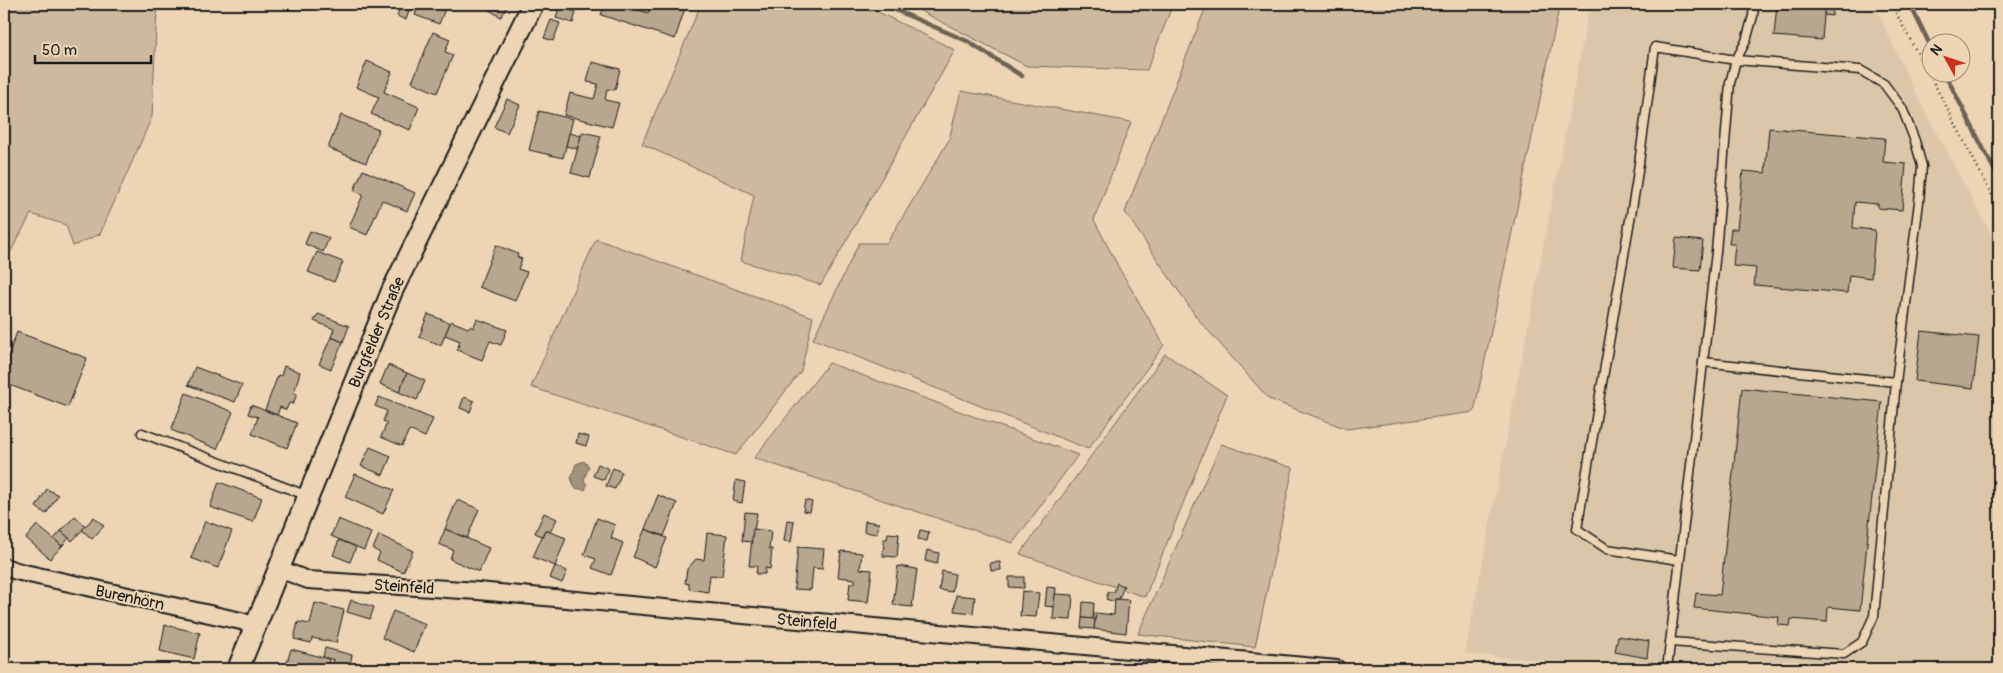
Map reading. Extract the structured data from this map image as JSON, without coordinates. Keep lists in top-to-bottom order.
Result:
{
  "streets": {
    "street": ["Burgfelder Straße", "Steinfeld", "Burenhörn"]
  },
  "crossings": [
    ["Burgfelder Straße", "Steinfeld"],
    ["Burgfelder Straße", "Burenhörn"]
  ],
  "scale_bar": "50 m",
  "north": "top left"
}
